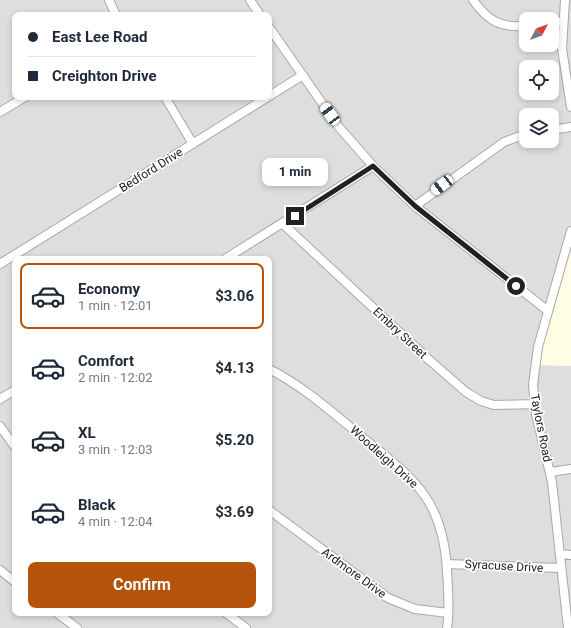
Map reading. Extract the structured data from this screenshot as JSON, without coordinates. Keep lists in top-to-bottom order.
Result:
{
  "streets": {
    "street": [
      "Bedford Drive",
      "Embry Street",
      "Taylors Road",
      "Woodleigh Drive",
      "Syracuse Drive",
      "Ardmore Drive"
    ]
  },
  "crossings": [
    ["Embry Street", "Taylors Road"],
    ["Taylors Road", "Syracuse Drive"],
    ["Woodleigh Drive", "Syracuse Drive"],
    ["Woodleigh Drive", "Ardmore Drive"]
  ],
  "north": "top right",
  "page": {
    "banner": ["East Lee Road", "Creighton Drive"],
    "bubble": "1 min",
    "list": [
      {
        "name": "Economy",
        "note": "1 min · 12:01",
        "value": "$3.06"
      },
      {
        "name": "Comfort",
        "note": "2 min · 12:02",
        "value": "$4.13"
      },
      {
        "name": "XL",
        "note": "3 min · 12:03",
        "value": "$5.20"
      },
      {
        "name": "Black",
        "note": "4 min · 12:04",
        "value": "$3.69"
      }
    ],
    "buttons": "Confirm"
  }
}
